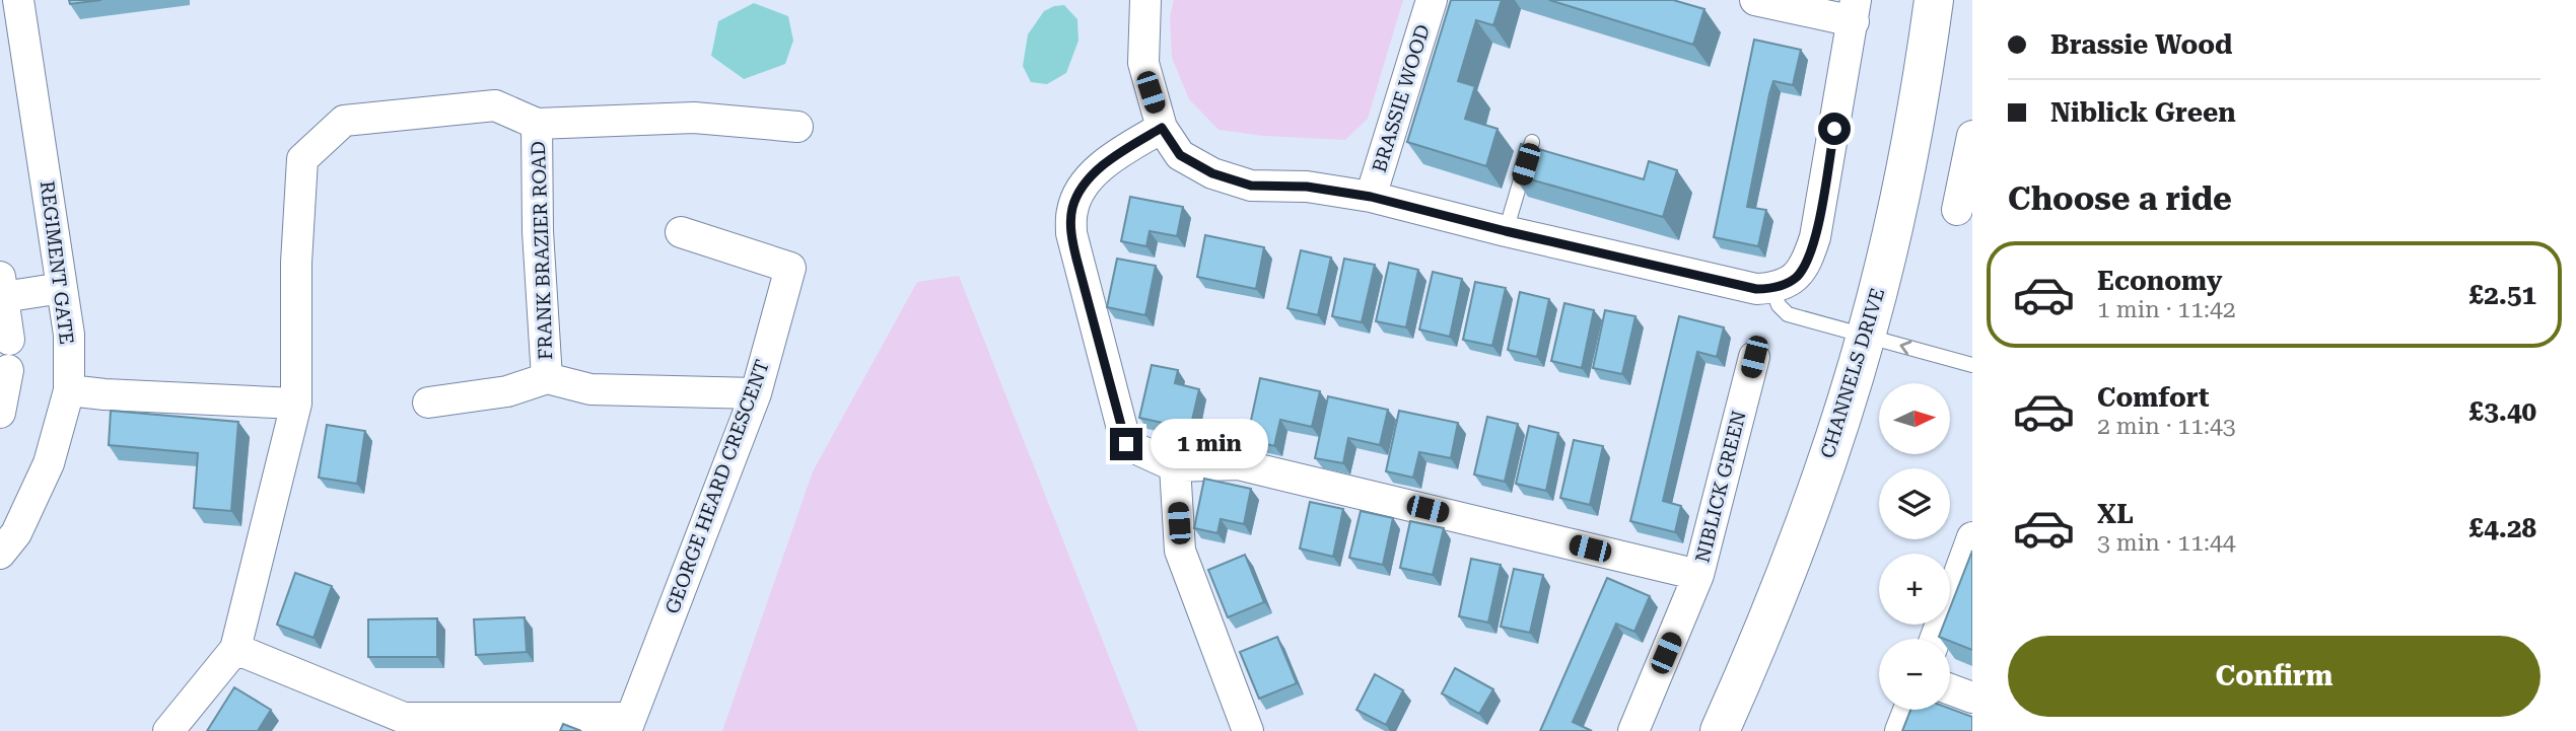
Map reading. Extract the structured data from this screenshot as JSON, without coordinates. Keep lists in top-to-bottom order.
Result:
{
  "streets": {
    "highway": ["CHANNELS DRIVE"],
    "street": [
      "BRASSIE WOOD",
      "FRANK BRAZIER ROAD",
      "REGIMENT GATE",
      "GEORGE HEARD CRESCENT",
      "NIBLICK GREEN"
    ]
  },
  "crossings": [
    ["BRASSIE WOOD", "NIBLICK GREEN"],
    ["FRANK BRAZIER ROAD", "GEORGE HEARD CRESCENT"]
  ],
  "north": "right",
  "page": {
    "banner": ["Brassie Wood", "Niblick Green"],
    "heading": "Choose a ride",
    "list": [
      {
        "name": "Economy",
        "note": "1 min · 11:42",
        "value": "£2.51"
      },
      {
        "name": "Comfort",
        "note": "2 min · 11:43",
        "value": "£3.40"
      },
      {
        "name": "XL",
        "note": "3 min · 11:44",
        "value": "£4.28"
      }
    ],
    "map_buttons": ["+", "−"],
    "bubble": "1 min",
    "buttons": "Confirm"
  }
}
